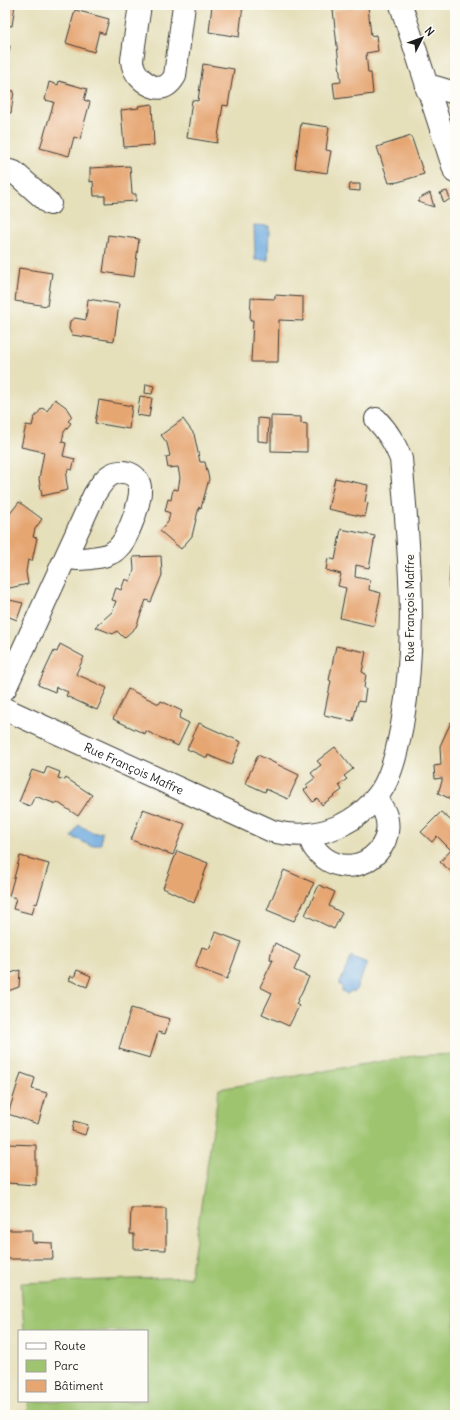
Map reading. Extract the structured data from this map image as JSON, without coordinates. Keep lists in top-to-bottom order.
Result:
{
  "streets": {
    "street": ["Rue François Maffre"]
  },
  "legend": ["Route", "Parc", "Bâtiment"],
  "north": "top right"
}
